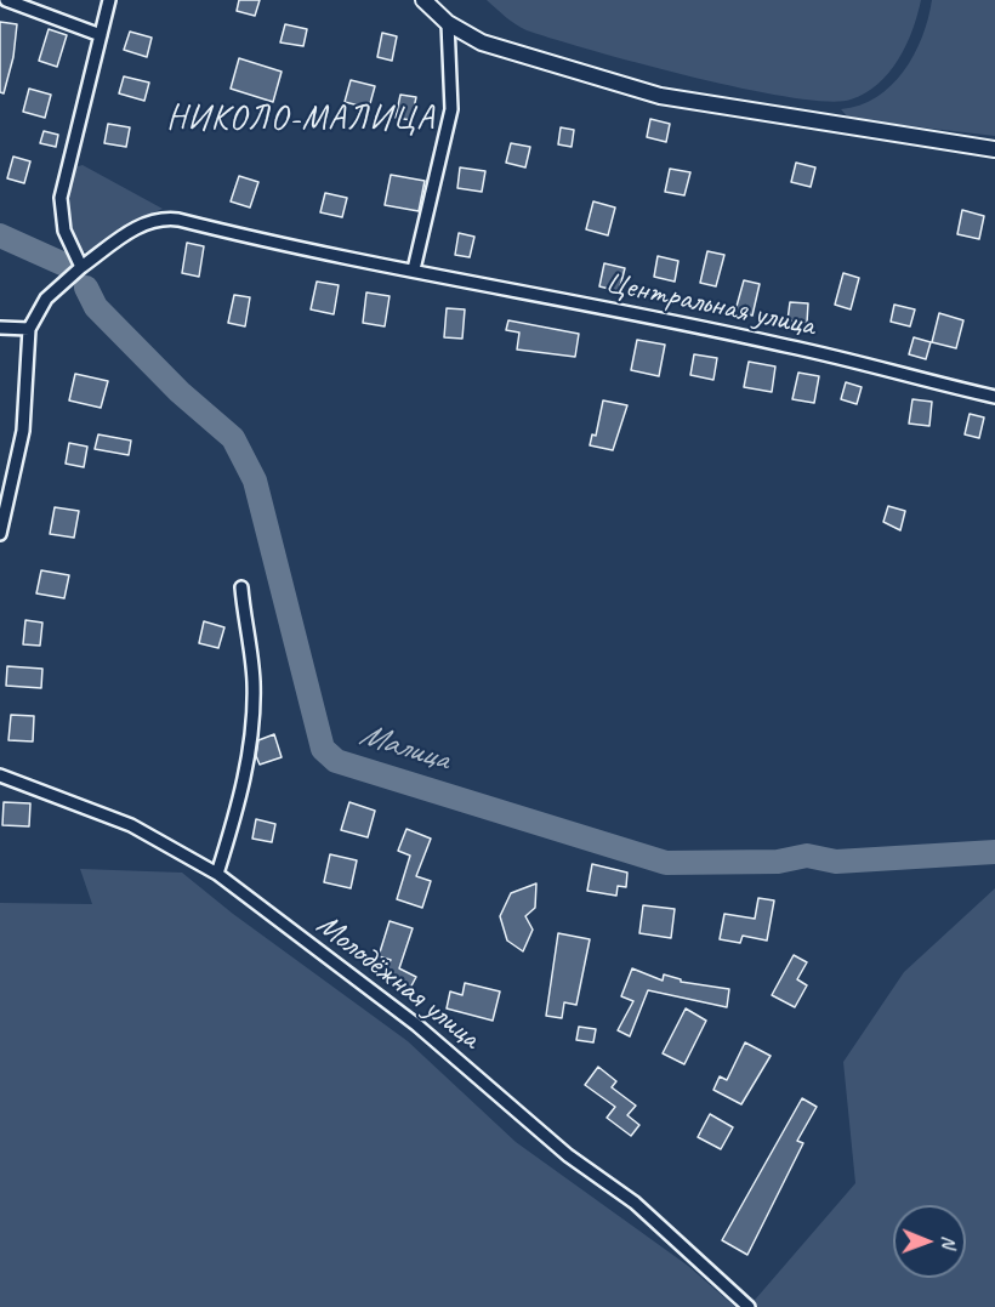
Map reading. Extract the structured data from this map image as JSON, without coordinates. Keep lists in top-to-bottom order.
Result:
{
  "streets": {
    "street": ["Центральная улица", "Молодёжная улица"]
  },
  "districts": ["НИКОЛО-МАЛИЦА"],
  "water": ["Малица"],
  "north": "right"
}
